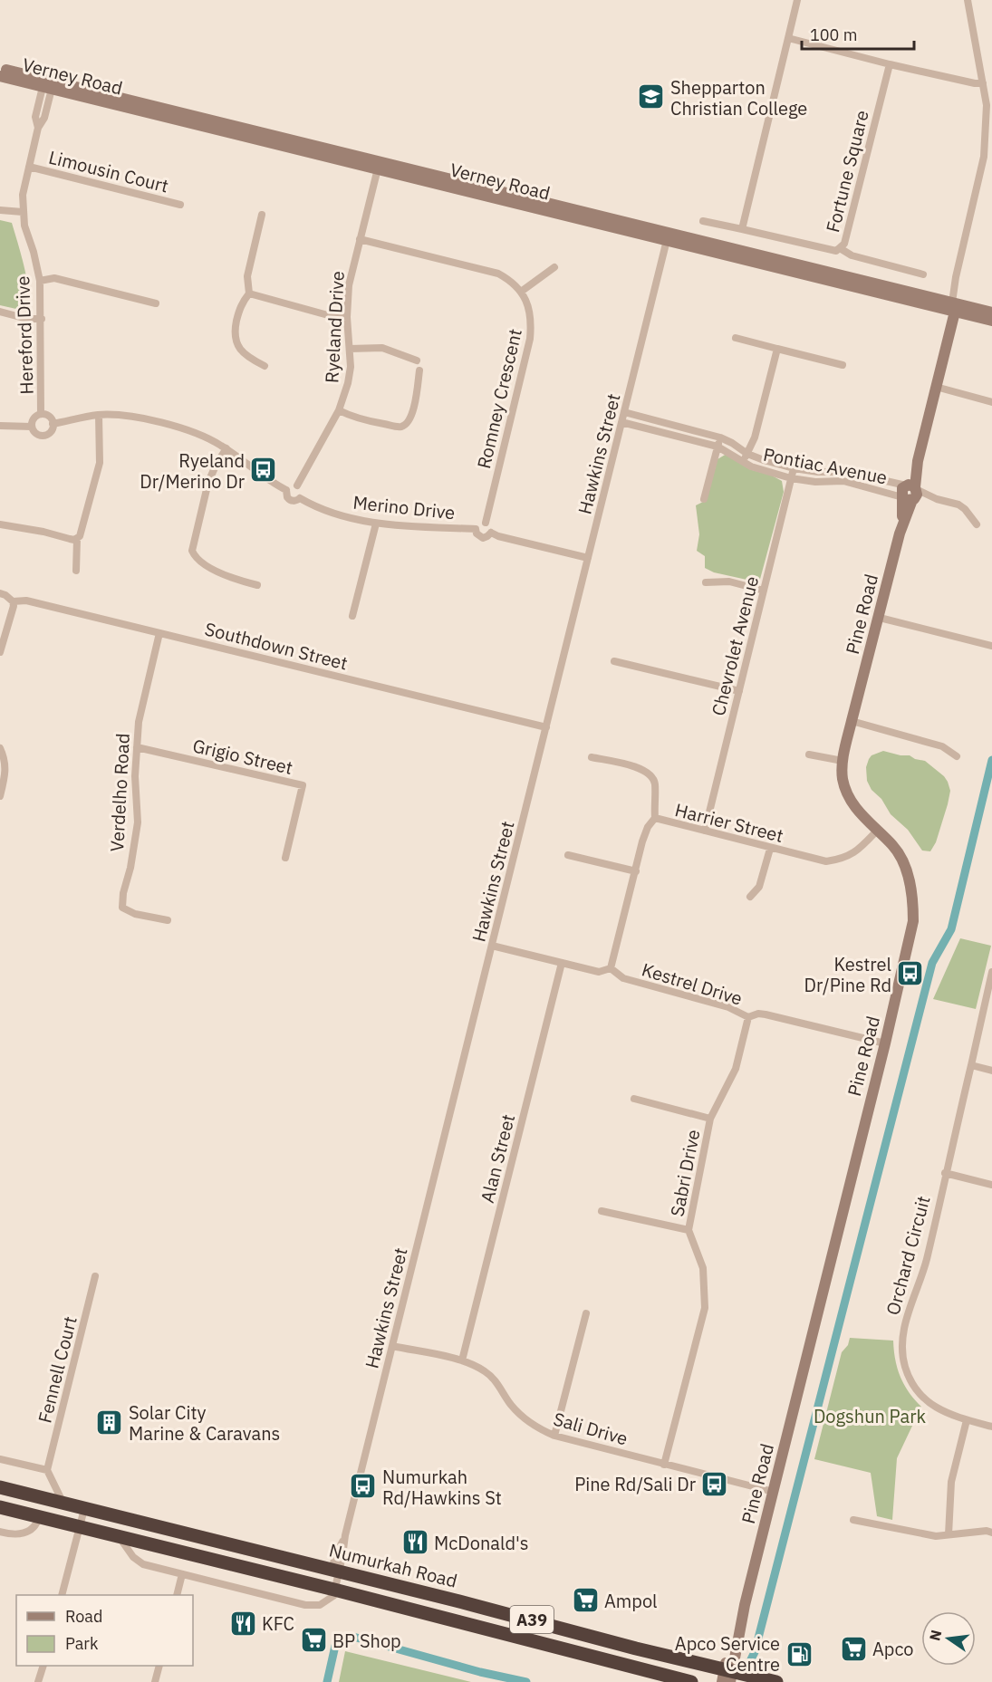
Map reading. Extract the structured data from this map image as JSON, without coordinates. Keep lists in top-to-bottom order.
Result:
{
  "streets": {
    "highway": ["Numurkah Road", "A39"],
    "street": [
      "Verney Road",
      "Limousin Court",
      "Fortune Square",
      "Ryeland Drive",
      "Hereford Drive",
      "Romney Crescent",
      "Hawkins Street",
      "Pontiac Avenue",
      "Merino Drive",
      "Pine Road",
      "Southdown Street",
      "Chevrolet Avenue",
      "Grigio Street",
      "Verdelho Road",
      "Harrier Street",
      "Kestrel Drive",
      "Alan Street",
      "Sabri Drive",
      "Orchard Circuit",
      "Fennell Court",
      "Sali Drive"
    ]
  },
  "crossings": [
    ["Verney Road", "Ryeland Drive"],
    ["Verney Road", "Hereford Drive"],
    ["Verney Road", "Hawkins Street"],
    ["Verney Road", "Pine Road"],
    ["Limousin Court", "Hereford Drive"],
    ["Ryeland Drive", "Merino Drive"],
    ["Romney Crescent", "Merino Drive"],
    ["Hawkins Street", "Pontiac Avenue"],
    ["Hawkins Street", "Southdown Street"],
    ["Hawkins Street", "Kestrel Drive"],
    ["Hawkins Street", "Sali Drive"],
    ["Hawkins Street", "Numurkah Road"],
    ["Pontiac Avenue", "Pine Road"],
    ["Pontiac Avenue", "Chevrolet Avenue"],
    ["Pine Road", "Harrier Street"],
    ["Pine Road", "Kestrel Drive"],
    ["Pine Road", "Sali Drive"],
    ["Pine Road", "Numurkah Road"],
    ["Southdown Street", "Verdelho Road"],
    ["Chevrolet Avenue", "Harrier Street"],
    ["Grigio Street", "Verdelho Road"],
    ["Harrier Street", "Kestrel Drive"],
    ["Kestrel Drive", "Alan Street"],
    ["Kestrel Drive", "Sabri Drive"],
    ["Alan Street", "Sali Drive"],
    ["Sabri Drive", "Sali Drive"]
  ],
  "parks": ["Dogshun Park"],
  "places": {
    "school or university": ["Shepparton Christian College"],
    "bus stop": [
      "Ryeland Dr/Merino Dr",
      "Kestrel Dr/Pine Rd",
      "Pine Rd/Sali Dr",
      "Numurkah Rd/Hawkins St"
    ],
    "building": ["Solar City Marine & Caravans"],
    "restaurant": ["McDonald's", "KFC"],
    "supermarket": ["Ampol", "BP Shop", "Apco"],
    "fuel station": ["Apco Service Centre"]
  },
  "legend": ["Road", "Park"],
  "scale_bar": "100 m",
  "north": "left"
}
